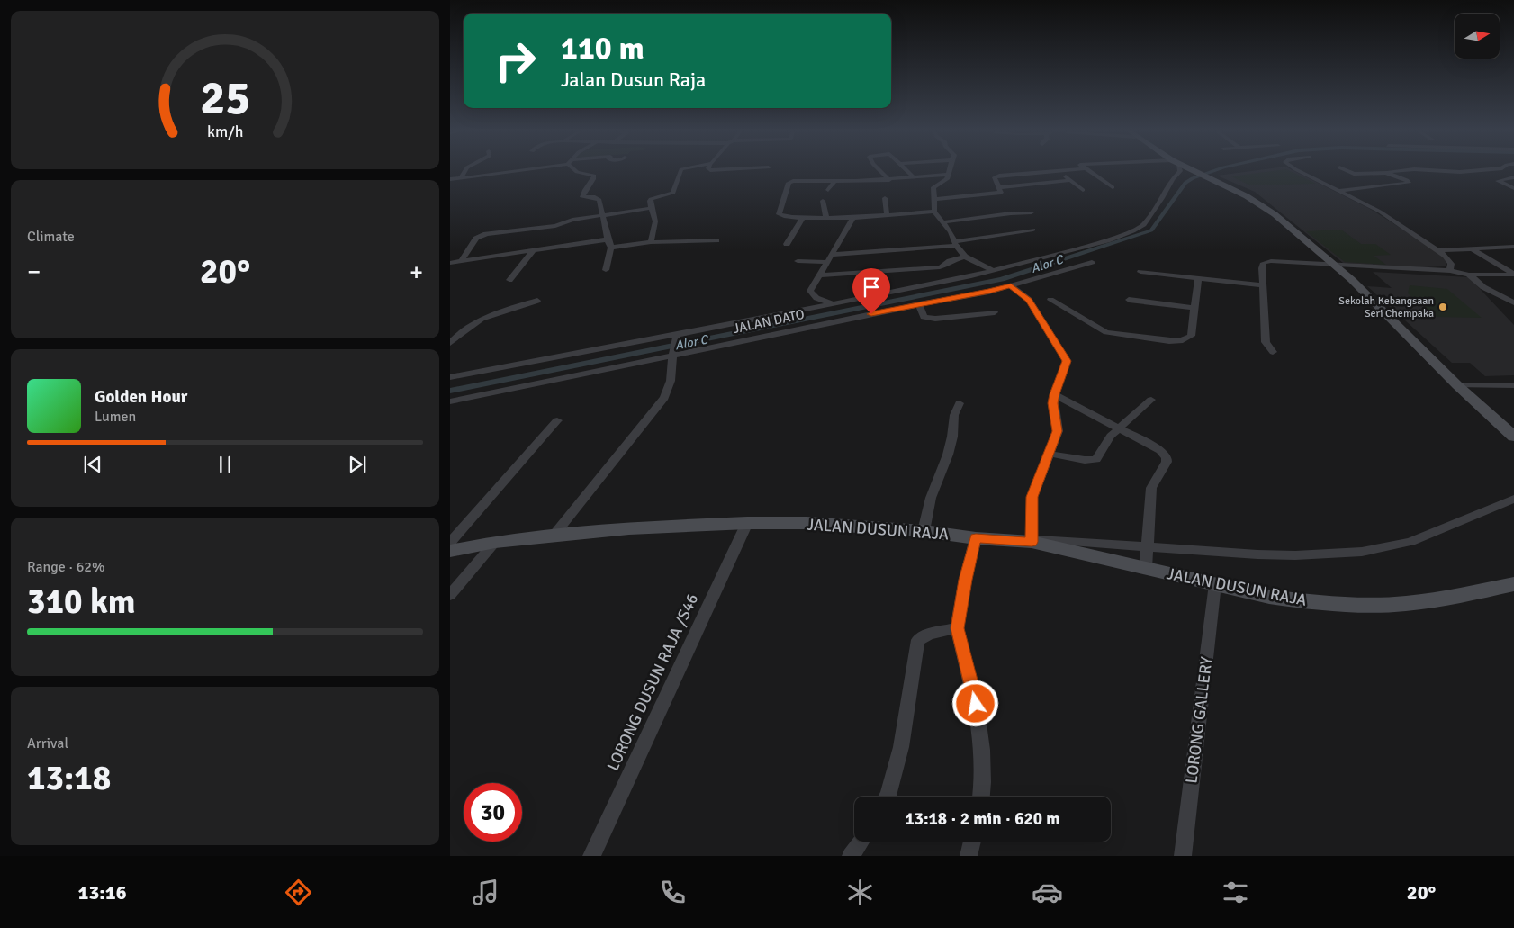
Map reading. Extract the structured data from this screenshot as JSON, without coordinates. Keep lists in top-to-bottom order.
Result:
{
  "streets": {
    "main road": ["JALAN DUSUN RAJA"],
    "street": ["JALAN DATO", "LORONG DUSUN RAJA /S46", "LORONG GALLERY"]
  },
  "crossings": [
    ["JALAN DUSUN RAJA", "LORONG DUSUN RAJA /S46"],
    ["JALAN DUSUN RAJA", "LORONG GALLERY"]
  ],
  "water": ["Alor C"],
  "places": ["Sekolah Kebangsaan Seri Chempaka"],
  "north": "right",
  "page": {
    "turn": ["110 m", "Jalan Dusun Raja"],
    "tile": [
      "Climate",
      ["Range · 62%", "310 km"],
      ["Arrival", "13:18"]
    ],
    "heat": ["−", "20°", "+"],
    "song": ["Golden Hour", "Lumen"],
    "limit": "30",
    "trip": "13:18 · 2 min · 620 m",
    "tabs": ["13:16", "20°"],
    "gauge": ["25", "km/h"]
  }
}
